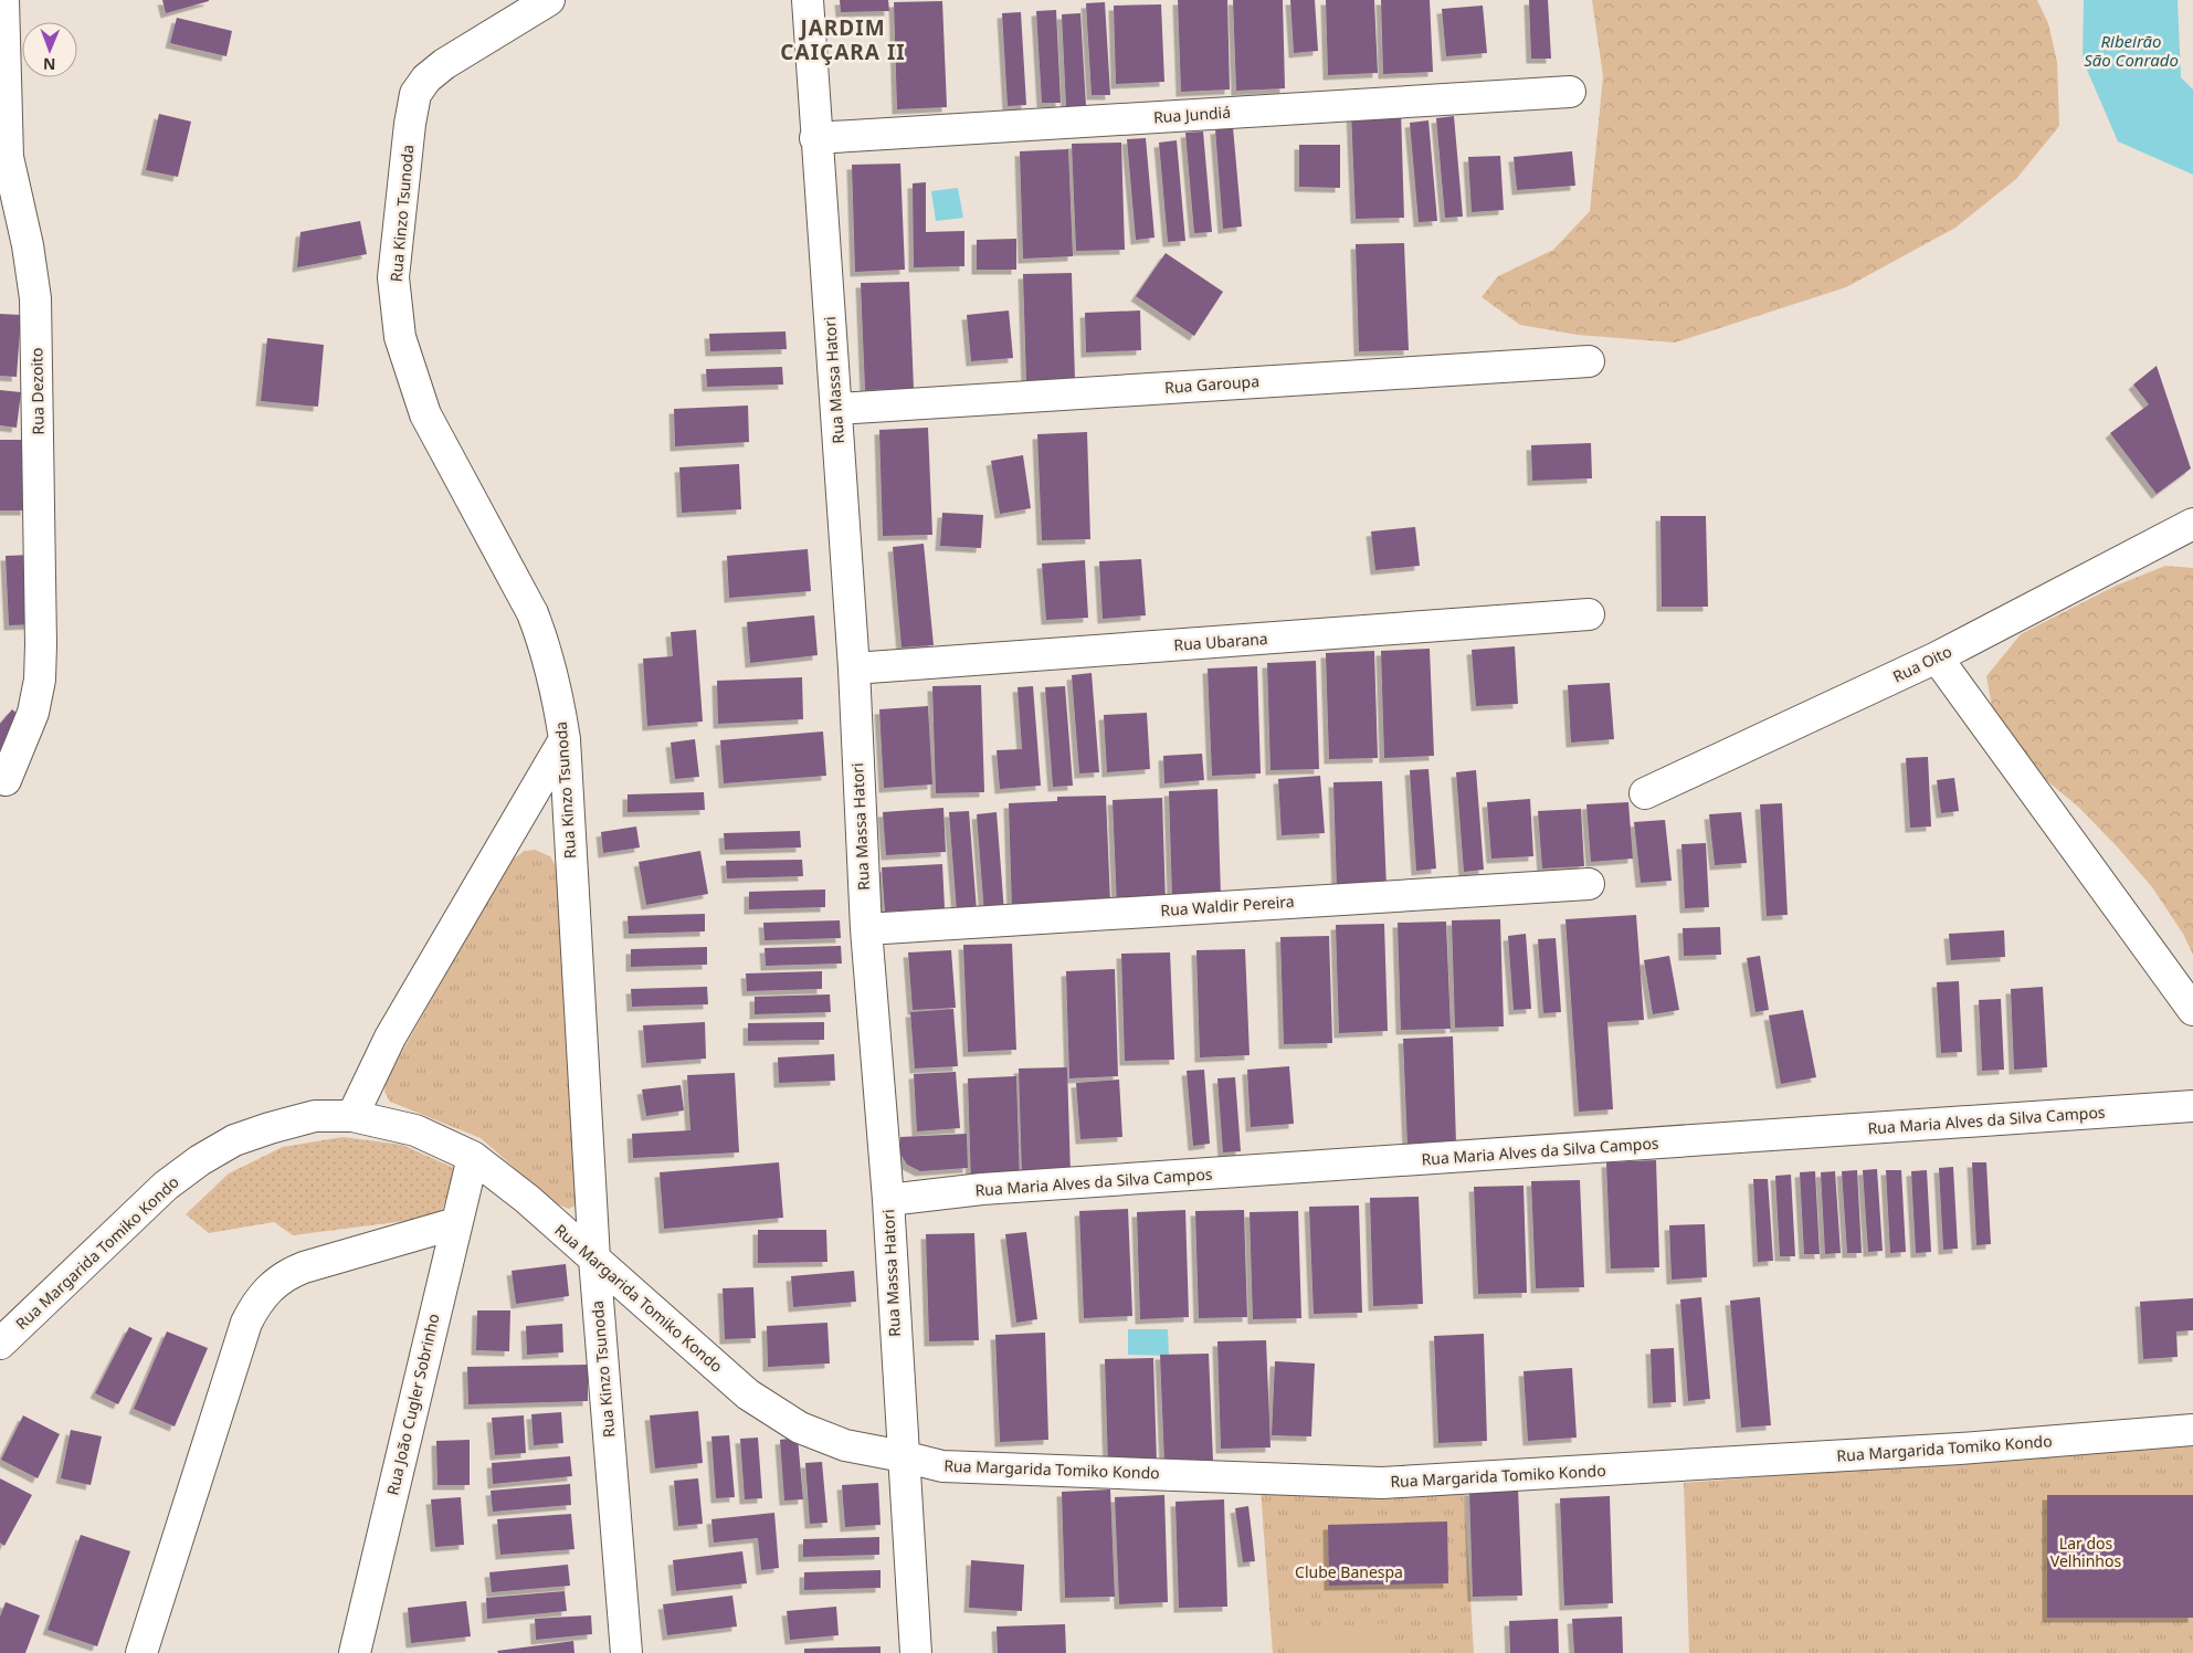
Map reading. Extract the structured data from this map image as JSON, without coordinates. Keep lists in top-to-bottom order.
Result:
{
  "streets": {
    "street": [
      "Rua Jundiá",
      "Rua Kinzo Tsunoda",
      "Rua Massa Hatori",
      "Rua Garoupa",
      "Rua Dezoito",
      "Rua Ubarana",
      "Rua Oito",
      "Rua Waldir Pereira",
      "Rua Maria Alves da Silva Campos",
      "Rua Margarida Tomiko Kondo",
      "Rua João Cugler Sobrinho"
    ]
  },
  "crossings": [
    ["Rua Jundiá", "Rua Massa Hatori"],
    ["Rua Kinzo Tsunoda", "Rua Margarida Tomiko Kondo"],
    ["Rua Massa Hatori", "Rua Garoupa"],
    ["Rua Massa Hatori", "Rua Ubarana"],
    ["Rua Massa Hatori", "Rua Waldir Pereira"],
    ["Rua Massa Hatori", "Rua Maria Alves da Silva Campos"],
    ["Rua Massa Hatori", "Rua Margarida Tomiko Kondo"],
    ["Rua Margarida Tomiko Kondo", "Rua João Cugler Sobrinho"]
  ],
  "districts": ["JARDIM CAIÇARA II"],
  "water": ["Ribeirão São Conrado"],
  "parks": ["Lar dos Velhinhos", "Clube Banespa"],
  "north": "bottom"
}
